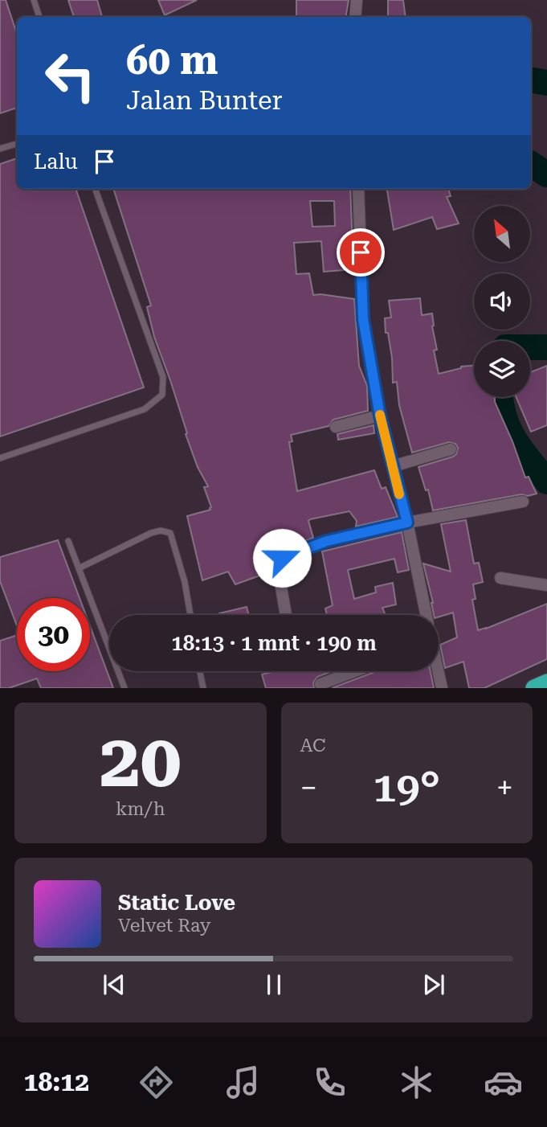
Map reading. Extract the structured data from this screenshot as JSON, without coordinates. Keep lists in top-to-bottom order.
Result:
{
  "north": "top left",
  "page": {
    "turn": ["60 m", "Jalan Bunter"],
    "then": "Lalu",
    "limit": "30",
    "trip": "18:13 · 1 mnt · 190 m",
    "tile": [
      ["20", "km/h"],
      "AC"
    ],
    "heat": ["−", "19°", "+"],
    "song": ["Static Love", "Velvet Ray"],
    "tabs": "18:12"
  }
}
